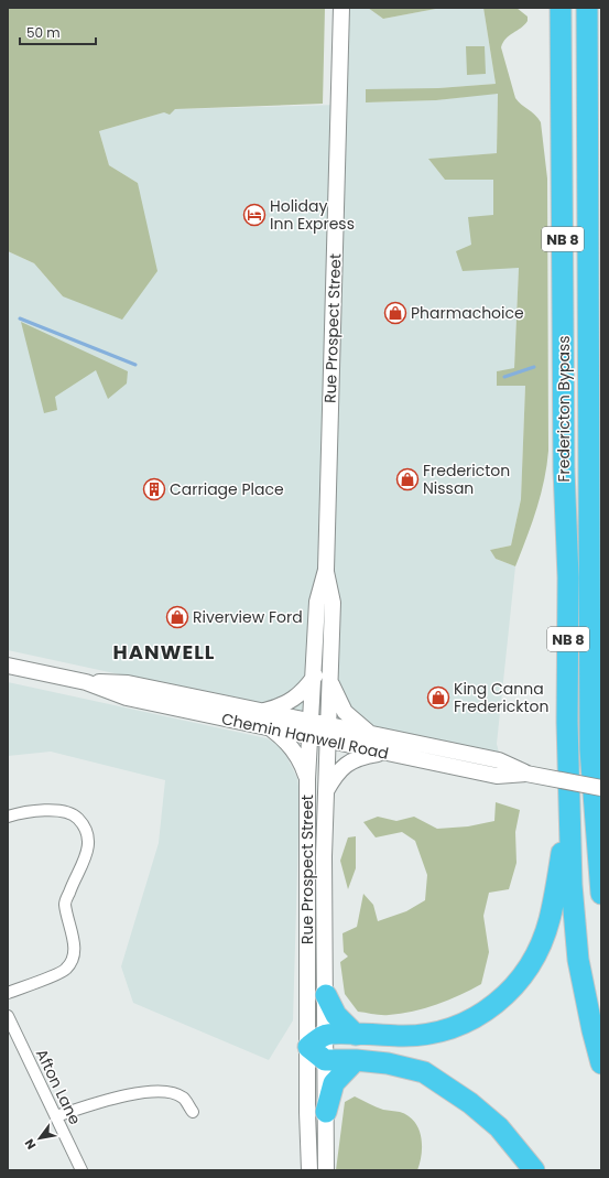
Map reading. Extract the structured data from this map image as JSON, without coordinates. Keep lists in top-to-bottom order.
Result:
{
  "streets": {
    "highway": ["NB 8", "Fredericton Bypass"],
    "main road": ["Rue Prospect Street", "Chemin Hanwell Road"],
    "street": ["Afton Lane"]
  },
  "crossings": [
    ["NB 8", "Fredericton Bypass"],
    ["Rue Prospect Street", "Chemin Hanwell Road"]
  ],
  "districts": ["HANWELL"],
  "places": {
    "hotel": ["Holiday Inn Express"],
    "shop": [
      "Pharmachoice",
      "Fredericton Nissan",
      "Riverview Ford",
      "King Canna Frederickton"
    ],
    "building": ["Carriage Place"]
  },
  "scale_bar": "50 m",
  "north": "bottom left"
}
